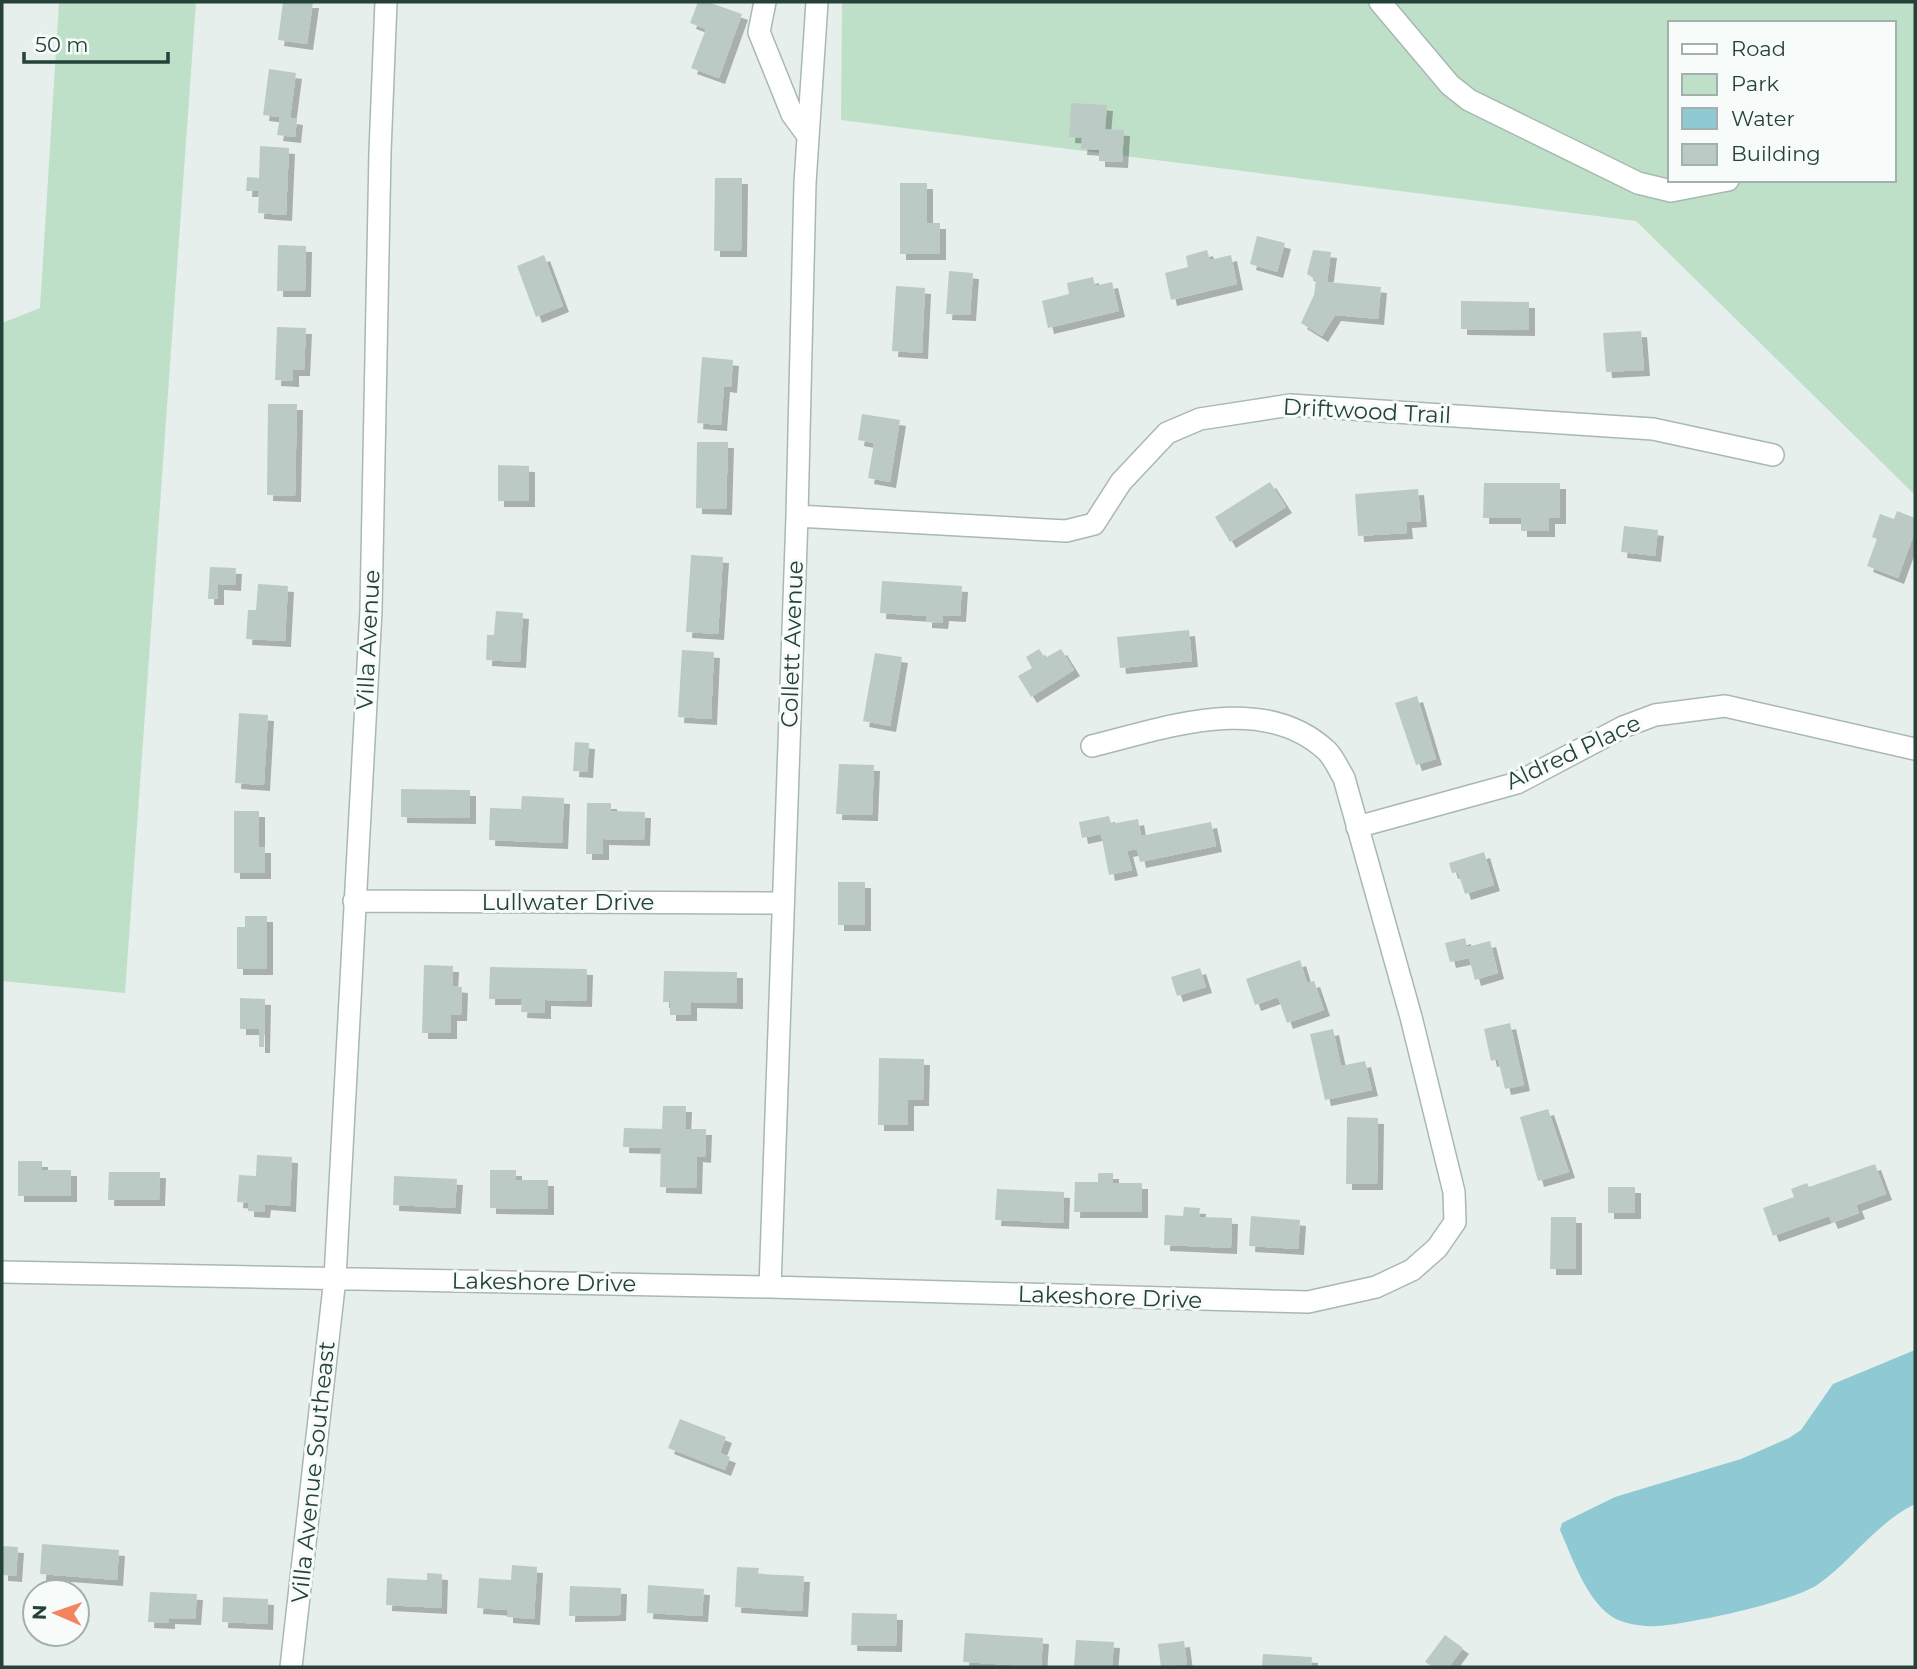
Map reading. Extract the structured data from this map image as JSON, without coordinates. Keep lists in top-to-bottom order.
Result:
{
  "streets": {
    "street": [
      "Driftwood Trail",
      "Villa Avenue",
      "Collett Avenue",
      "Aldred Place",
      "Lullwater Drive",
      "Lakeshore Drive",
      "Villa Avenue Southeast"
    ]
  },
  "crossings": [
    ["Driftwood Trail", "Collett Avenue"],
    ["Villa Avenue", "Lullwater Drive"],
    ["Villa Avenue", "Lakeshore Drive"],
    ["Villa Avenue", "Villa Avenue Southeast"],
    ["Collett Avenue", "Lullwater Drive"],
    ["Collett Avenue", "Lakeshore Drive"],
    ["Aldred Place", "Lakeshore Drive"],
    ["Lakeshore Drive", "Villa Avenue Southeast"]
  ],
  "legend": [
    "Road",
    "Park",
    "Water",
    "Building"
  ],
  "scale_bar": "50 m",
  "north": "left"
}
